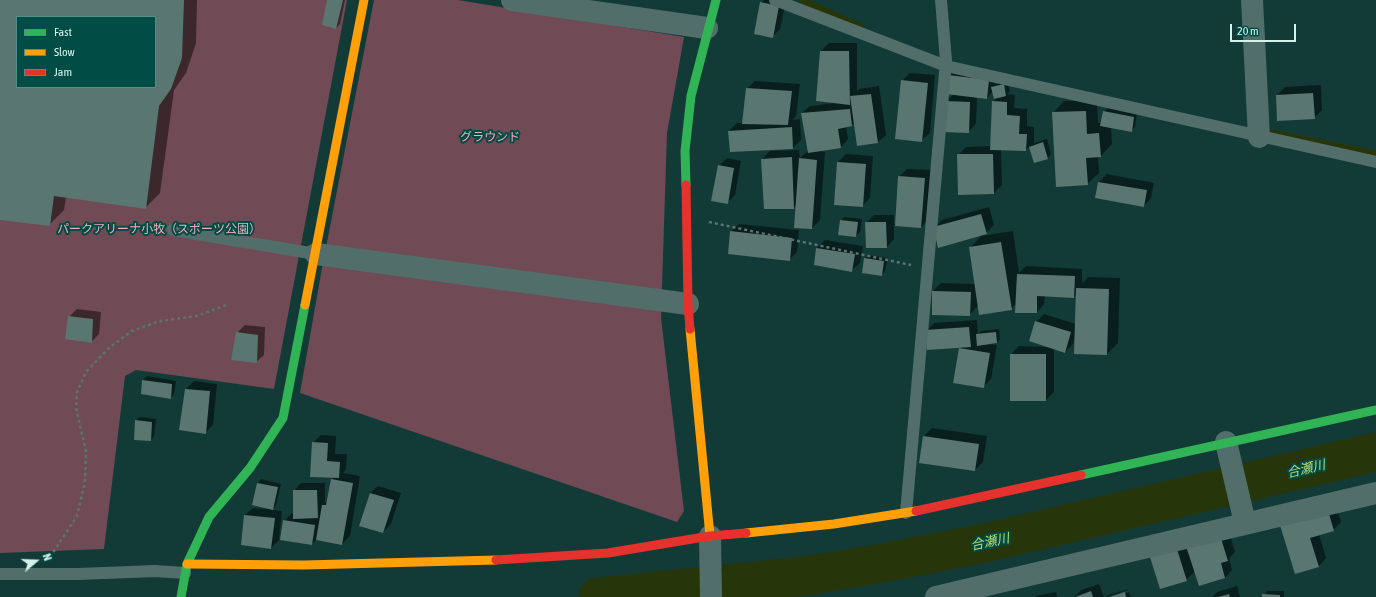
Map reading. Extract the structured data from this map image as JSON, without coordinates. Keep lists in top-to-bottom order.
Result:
{
  "water": ["合瀬川"],
  "parks": ["グラウンド", "パークアリーナ小牧（スポーツ公園）"],
  "legend": ["Fast", "Slow", "Jam"],
  "scale_bar": "20 m",
  "north": "right"
}
